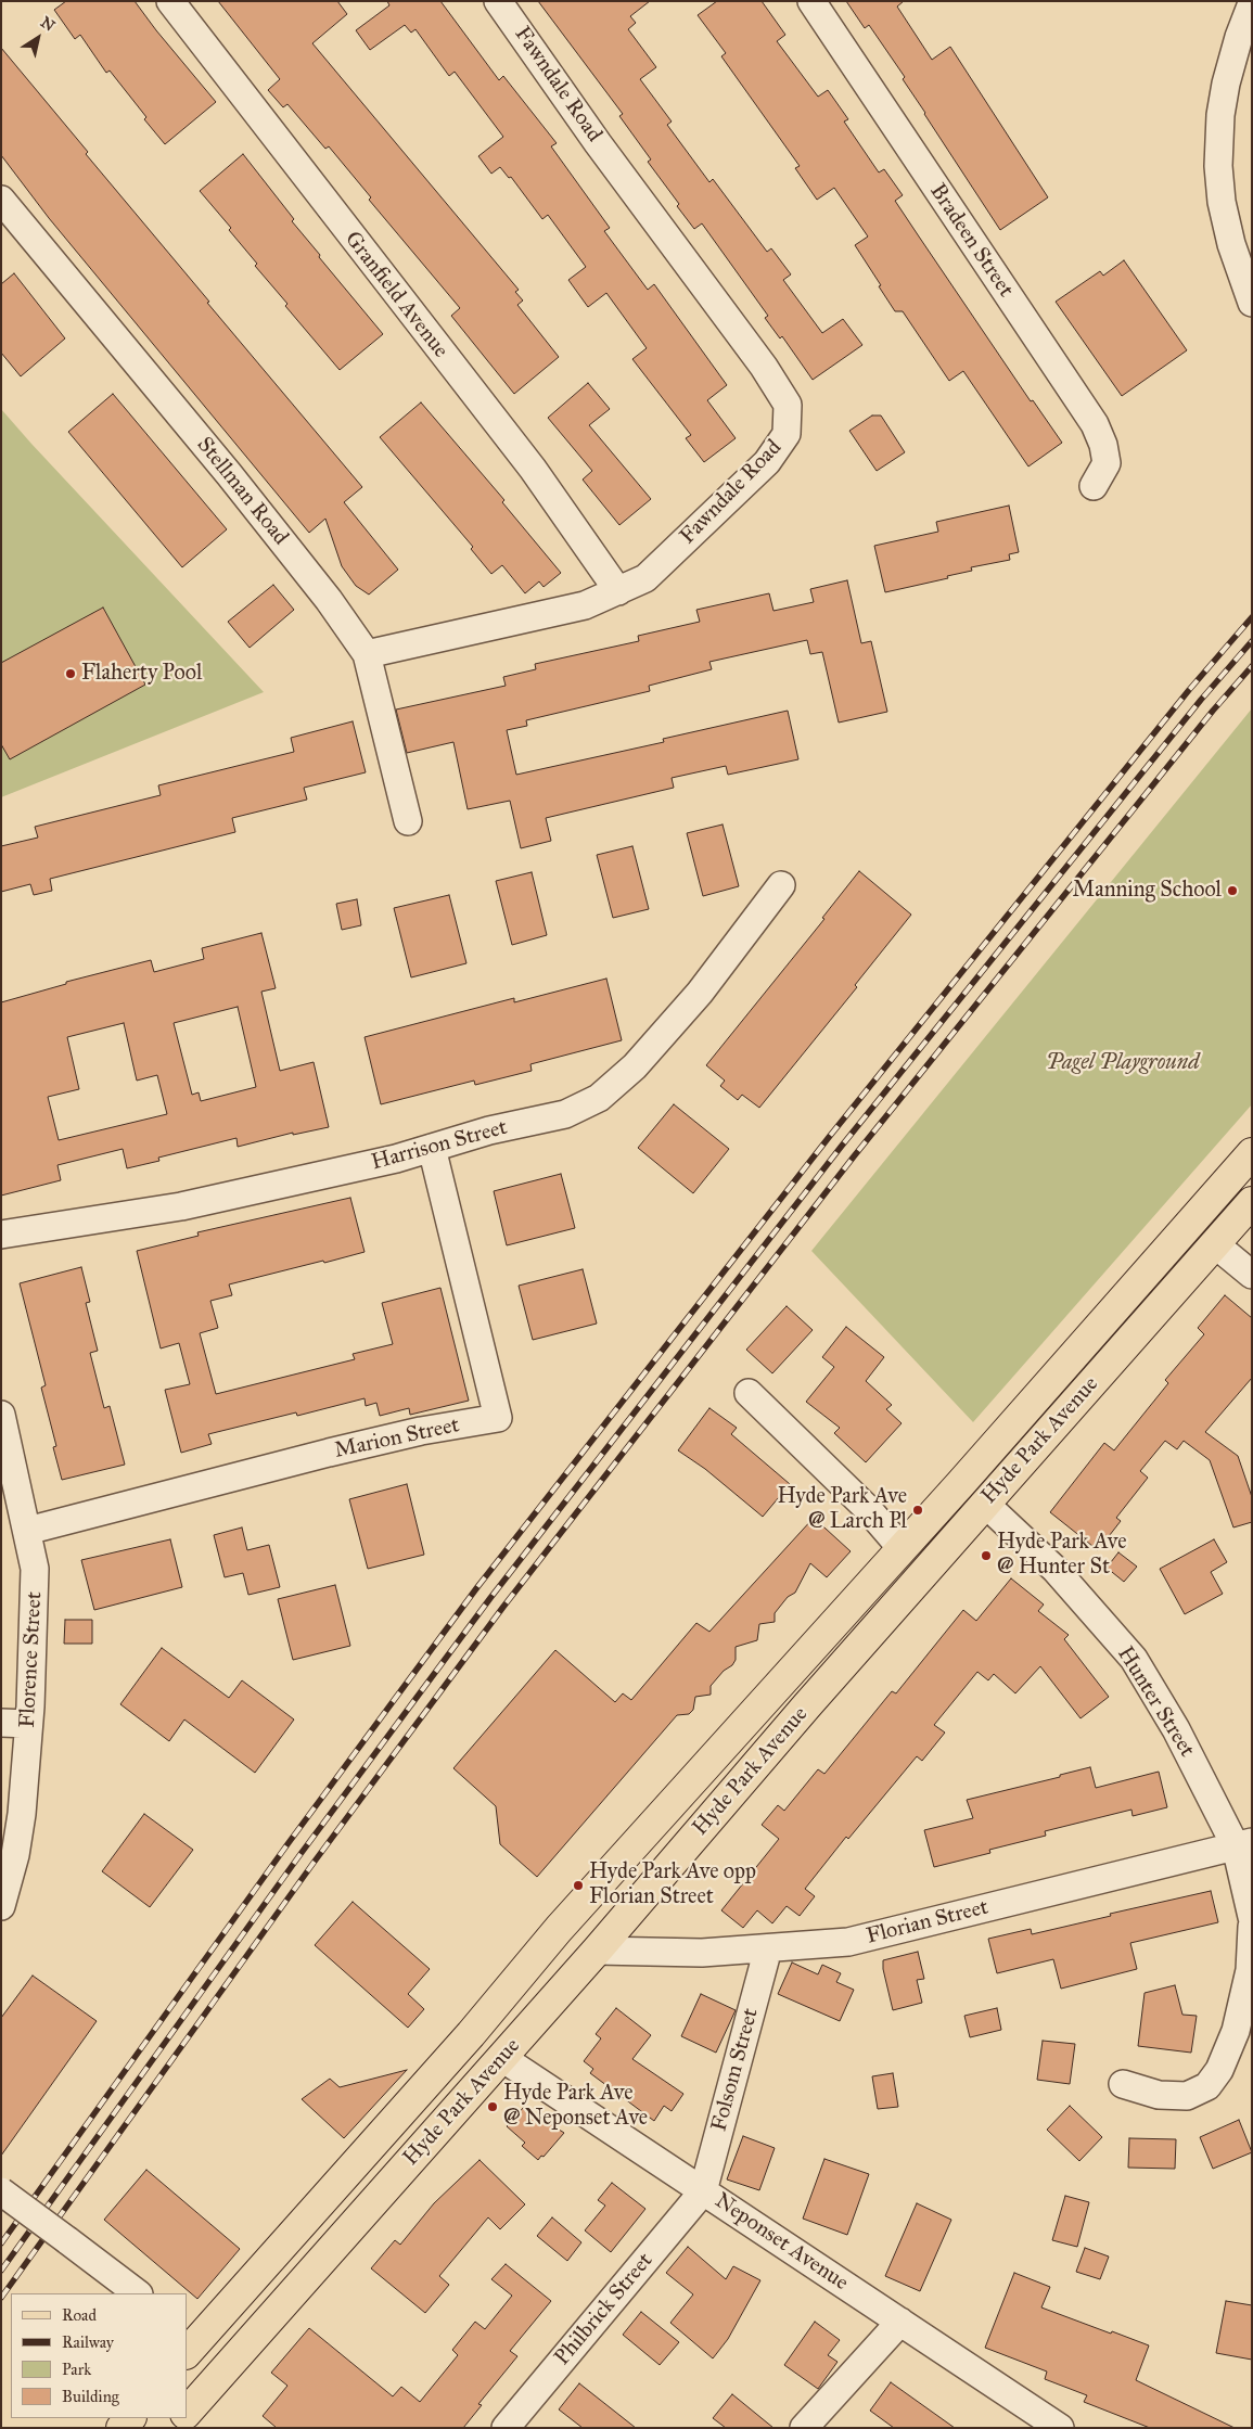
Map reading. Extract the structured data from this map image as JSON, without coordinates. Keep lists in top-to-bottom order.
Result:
{
  "streets": {
    "main road": ["Hyde Park Avenue"],
    "street": [
      "Fawndale Road",
      "Bradeen Street",
      "Granfield Avenue",
      "Stellman Road",
      "Harrison Street",
      "Marion Street",
      "Florence Street",
      "Hunter Street",
      "Florian Street",
      "Folsom Street",
      "Neponset Avenue",
      "Philbrick Street"
    ]
  },
  "crossings": [
    ["Fawndale Road", "Granfield Avenue"],
    ["Fawndale Road", "Stellman Road"],
    ["Harrison Street", "Marion Street"],
    ["Marion Street", "Florence Street"],
    ["Hyde Park Avenue", "Hunter Street"],
    ["Hyde Park Avenue", "Florian Street"],
    ["Hyde Park Avenue", "Neponset Avenue"],
    ["Hunter Street", "Florian Street"],
    ["Florian Street", "Folsom Street"],
    ["Folsom Street", "Neponset Avenue"],
    ["Folsom Street", "Philbrick Street"],
    ["Neponset Avenue", "Philbrick Street"]
  ],
  "parks": ["Pagel Playground"],
  "places": [
    "Flaherty Pool",
    "Manning School",
    "Hyde Park Ave @ Larch Pl",
    "Hyde Park Ave @ Hunter St",
    "Hyde Park Ave opp Florian Street",
    "Hyde Park Ave @ Neponset Ave"
  ],
  "legend": [
    "Road",
    "Railway",
    "Park",
    "Building"
  ],
  "north": "top right"
}
